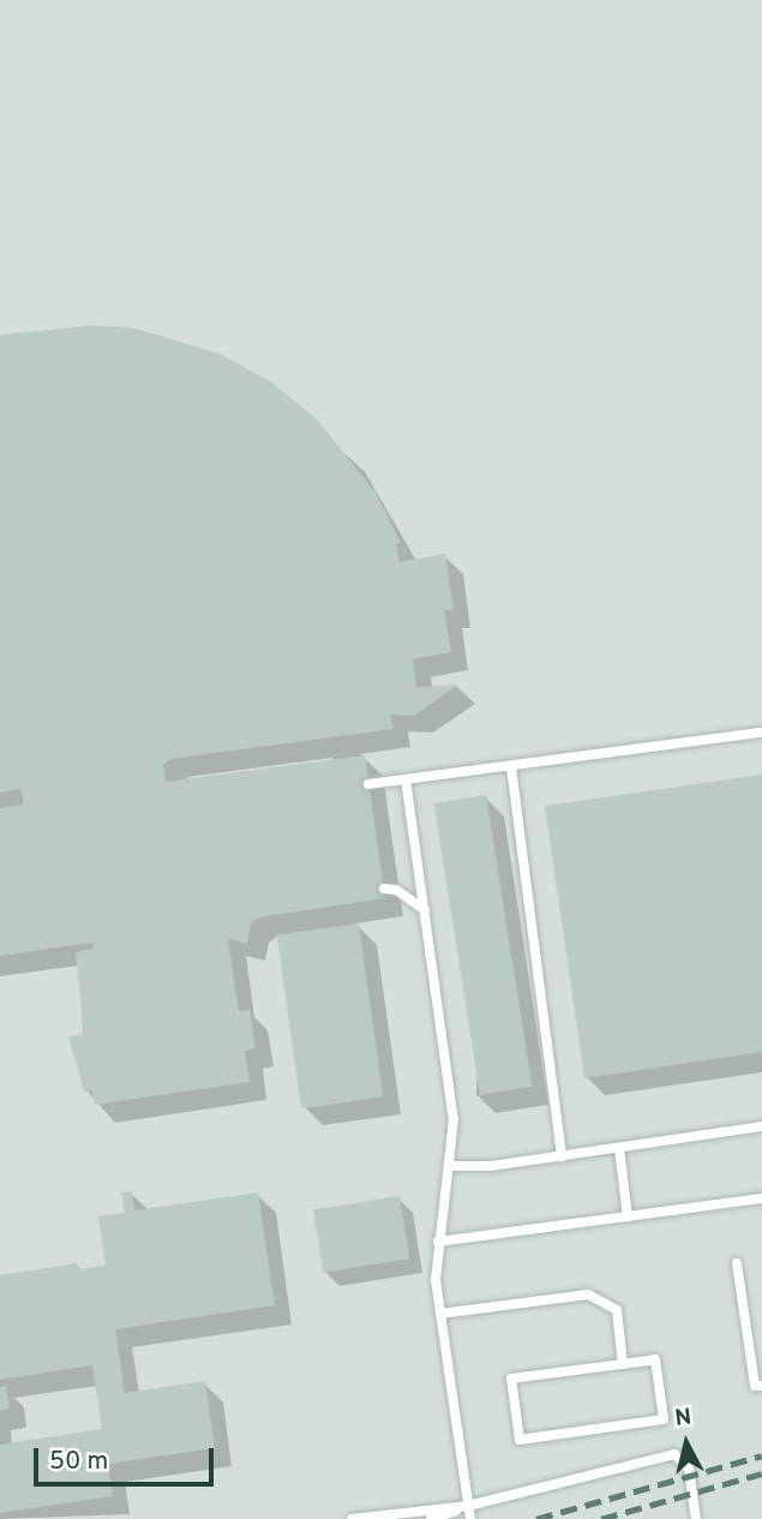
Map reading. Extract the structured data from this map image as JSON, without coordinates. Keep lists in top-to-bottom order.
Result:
{
  "scale_bar": "50 m",
  "north": "top"
}
